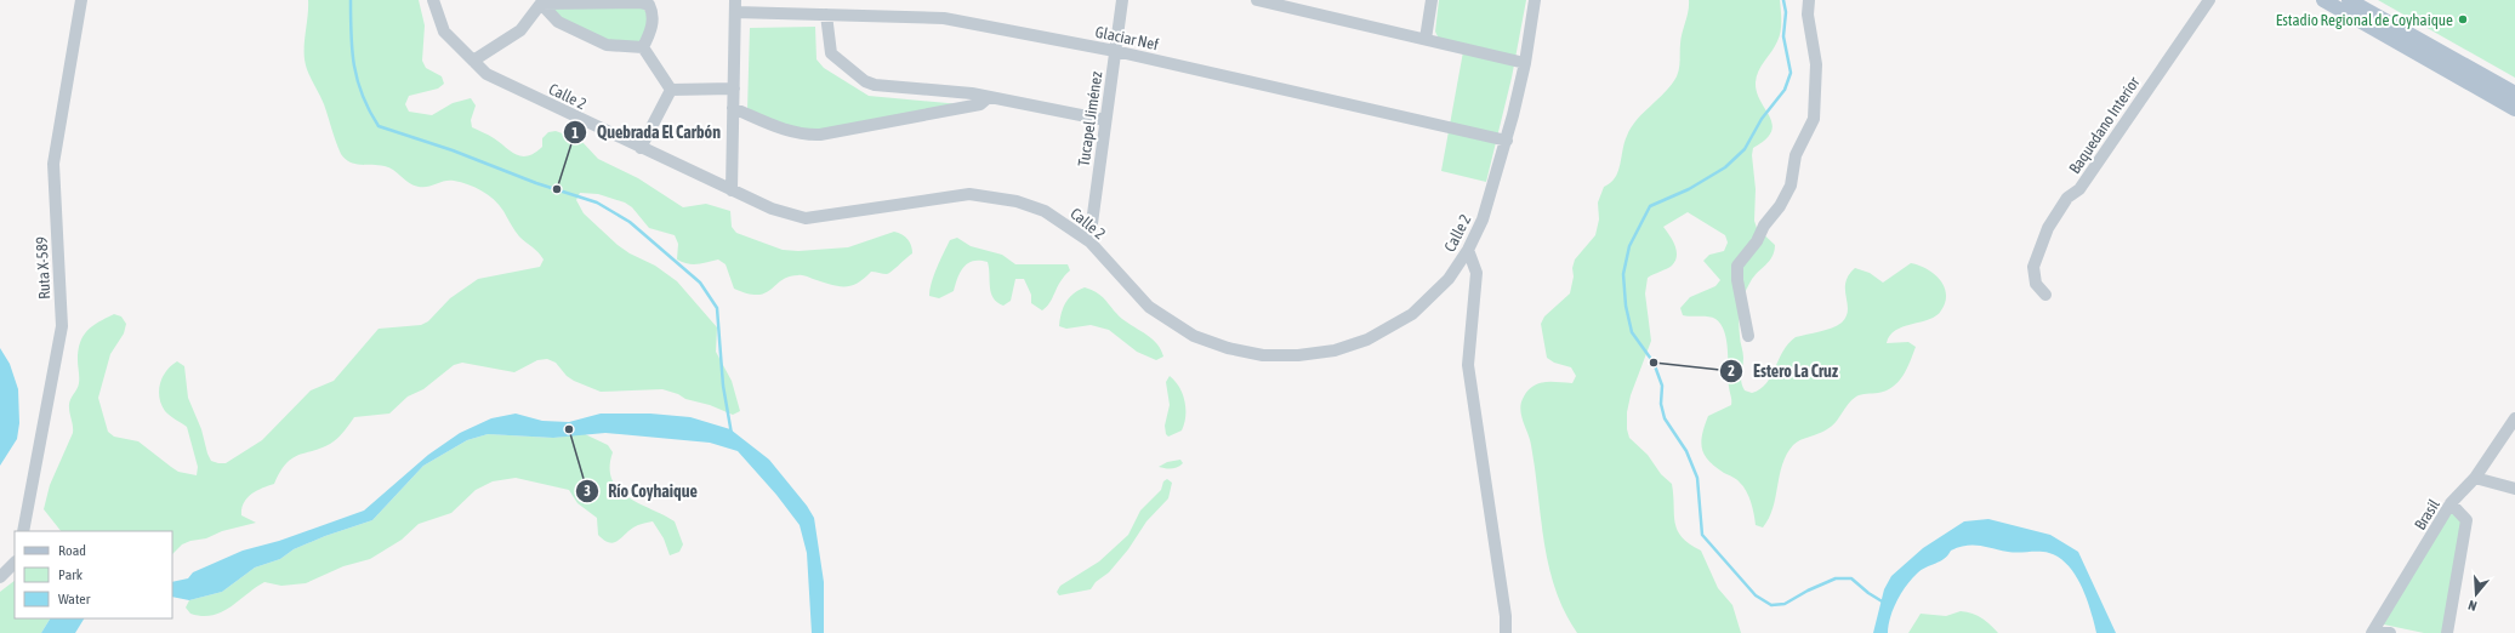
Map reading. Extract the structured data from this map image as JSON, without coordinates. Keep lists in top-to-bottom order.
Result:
{
  "streets": {
    "street": [
      "Glaciar Nef",
      "Calle 2",
      "Tucapel Jiménez",
      "Baquedano Interior",
      "Ruta X-589",
      "Brasil"
    ]
  },
  "crossings": [
    ["Glaciar Nef", "Calle 2"],
    ["Glaciar Nef", "Tucapel Jiménez"],
    ["Calle 2", "Tucapel Jiménez"]
  ],
  "places": [
    "Estadio Regional de Coyhaique",
    "Quebrada El Carbón",
    "Estero La Cruz",
    "Río Coyhaique"
  ],
  "legend": ["Road", "Park", "Water"],
  "north": "bottom"
}
